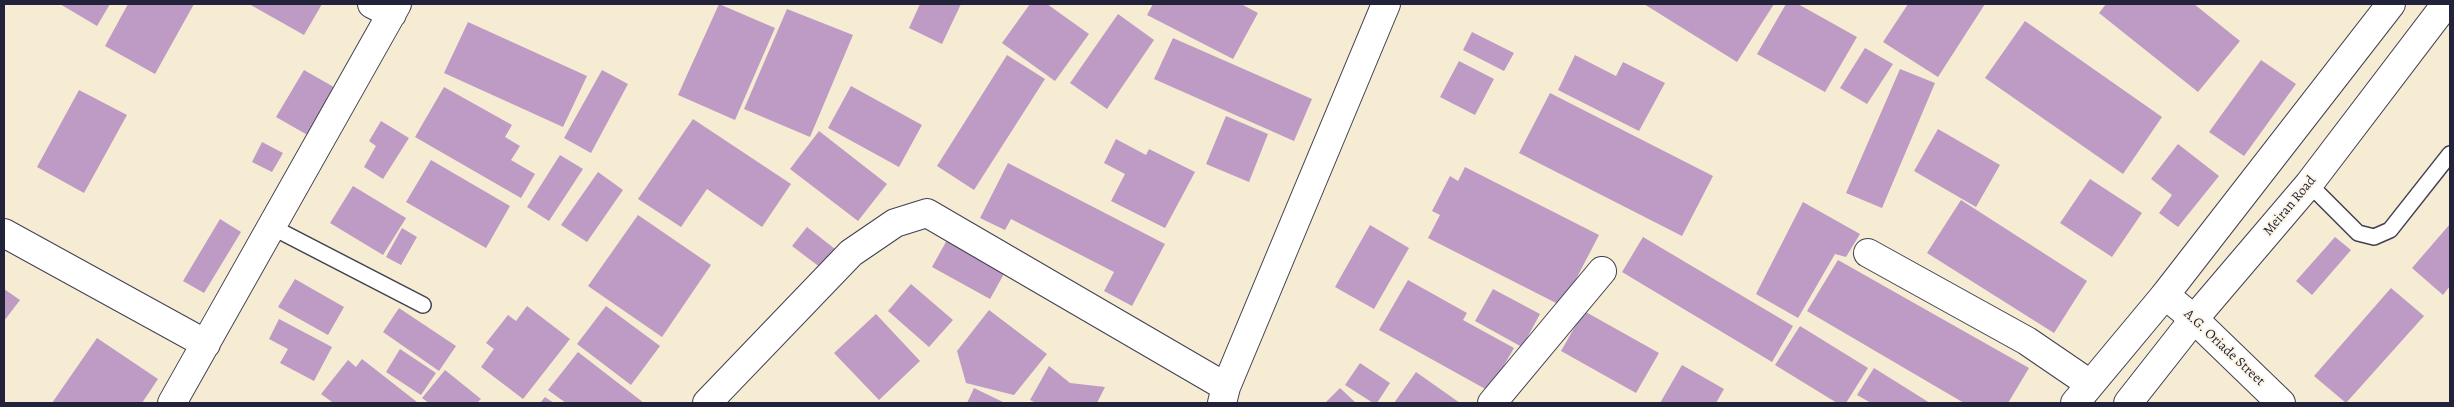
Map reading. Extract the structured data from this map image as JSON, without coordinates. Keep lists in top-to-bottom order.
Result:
{
  "streets": {
    "street": ["Meiran Road", "A.G. Oriade Street"]
  },
  "crossings": [
    ["Meiran Road", "A.G. Oriade Street"]
  ]
}
